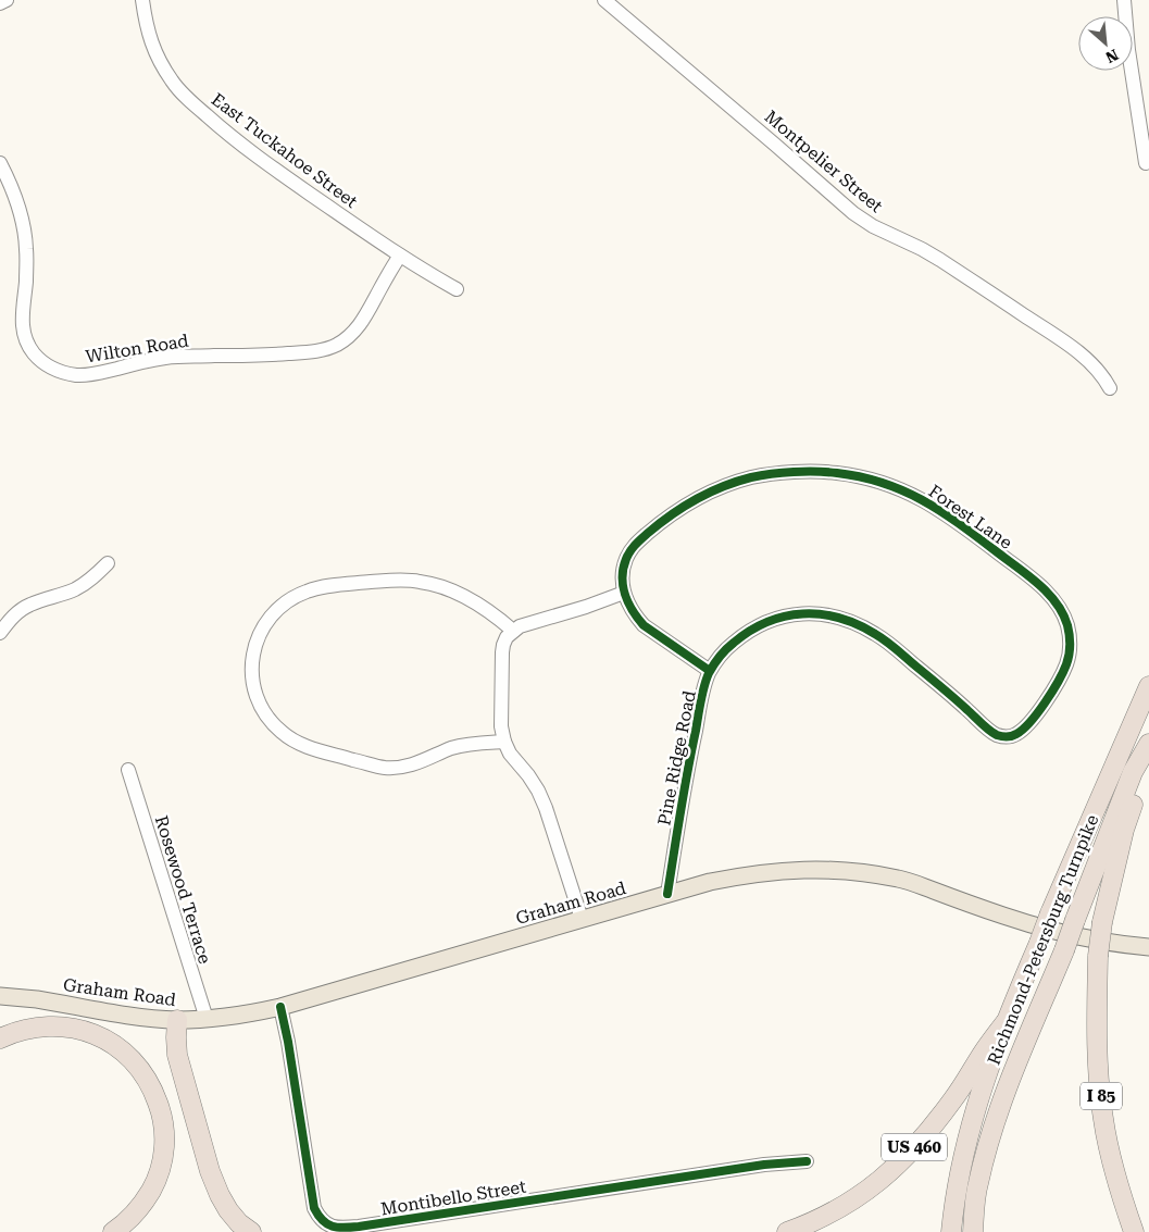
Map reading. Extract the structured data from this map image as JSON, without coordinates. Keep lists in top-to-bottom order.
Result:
{
  "streets": {
    "highway": ["Richmond-Petersburg Turnpike", "I 85", "US 460"],
    "main road": ["Graham Road"],
    "street": [
      "East Tuckahoe Street",
      "Montpelier Street",
      "Wilton Road",
      "Forest Lane",
      "Pine Ridge Road",
      "Rosewood Terrace",
      "Montibello Street"
    ]
  },
  "crossings": [
    ["East Tuckahoe Street", "Wilton Road"],
    ["Forest Lane", "Pine Ridge Road"],
    ["Pine Ridge Road", "Graham Road"],
    ["Rosewood Terrace", "Graham Road"],
    ["Graham Road", "Montibello Street"],
    ["Richmond-Petersburg Turnpike", "US 460"]
  ],
  "north": "bottom right"
}
